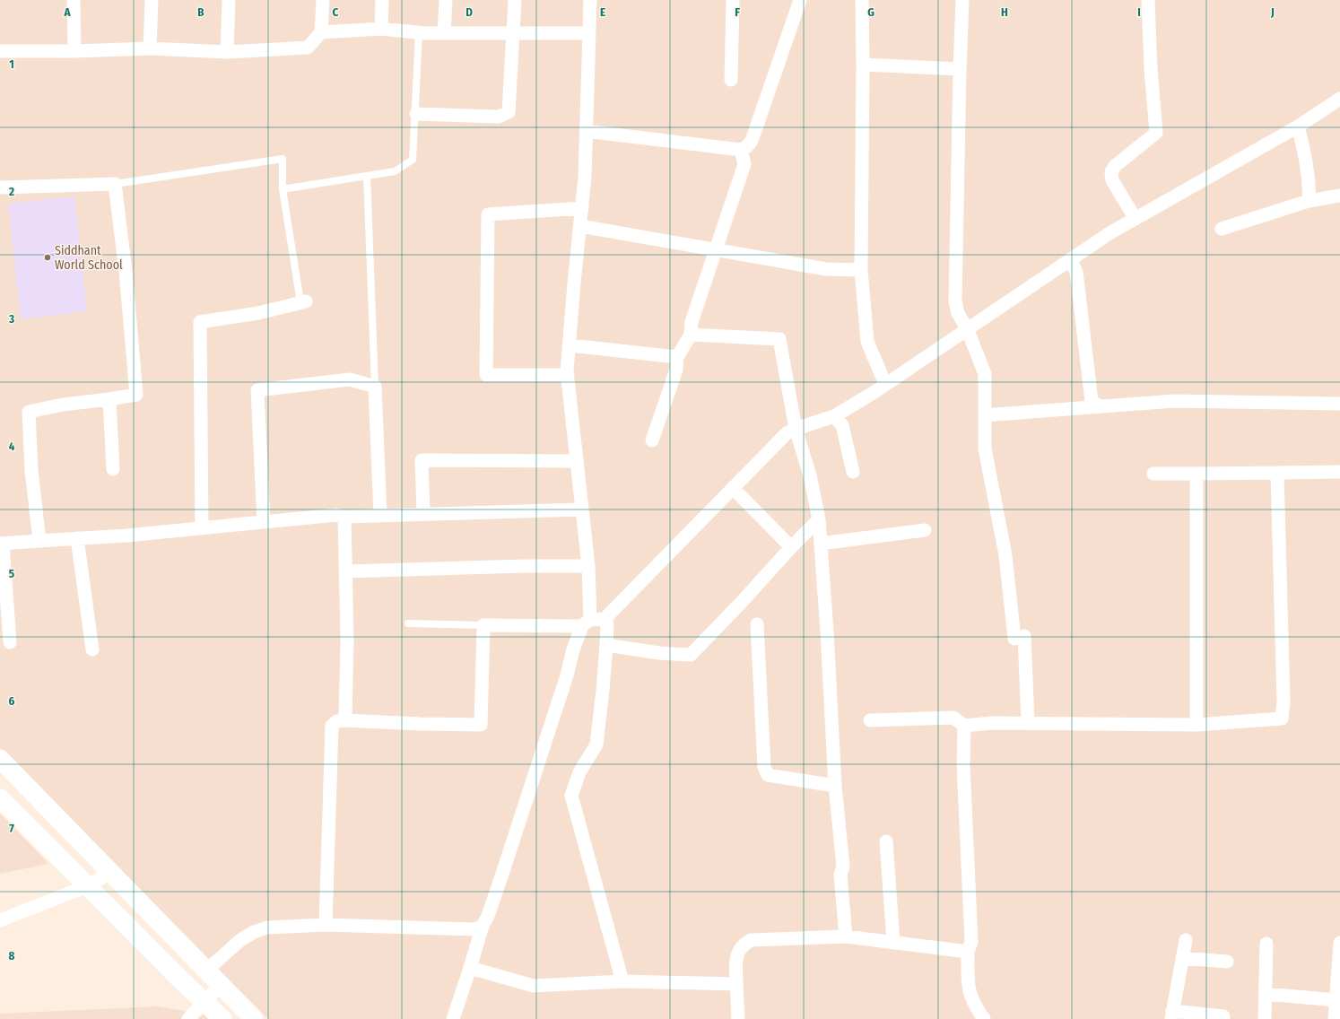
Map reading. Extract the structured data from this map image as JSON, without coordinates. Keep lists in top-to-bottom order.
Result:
{
  "places": ["Siddhant World School"],
  "grid": {
    "columns": [
      "A",
      "B",
      "C",
      "D",
      "E",
      "F",
      "G",
      "H",
      "I",
      "J"
    ],
    "rows": [
      "1",
      "2",
      "3",
      "4",
      "5",
      "6",
      "7",
      "8"
    ]
  }
}
